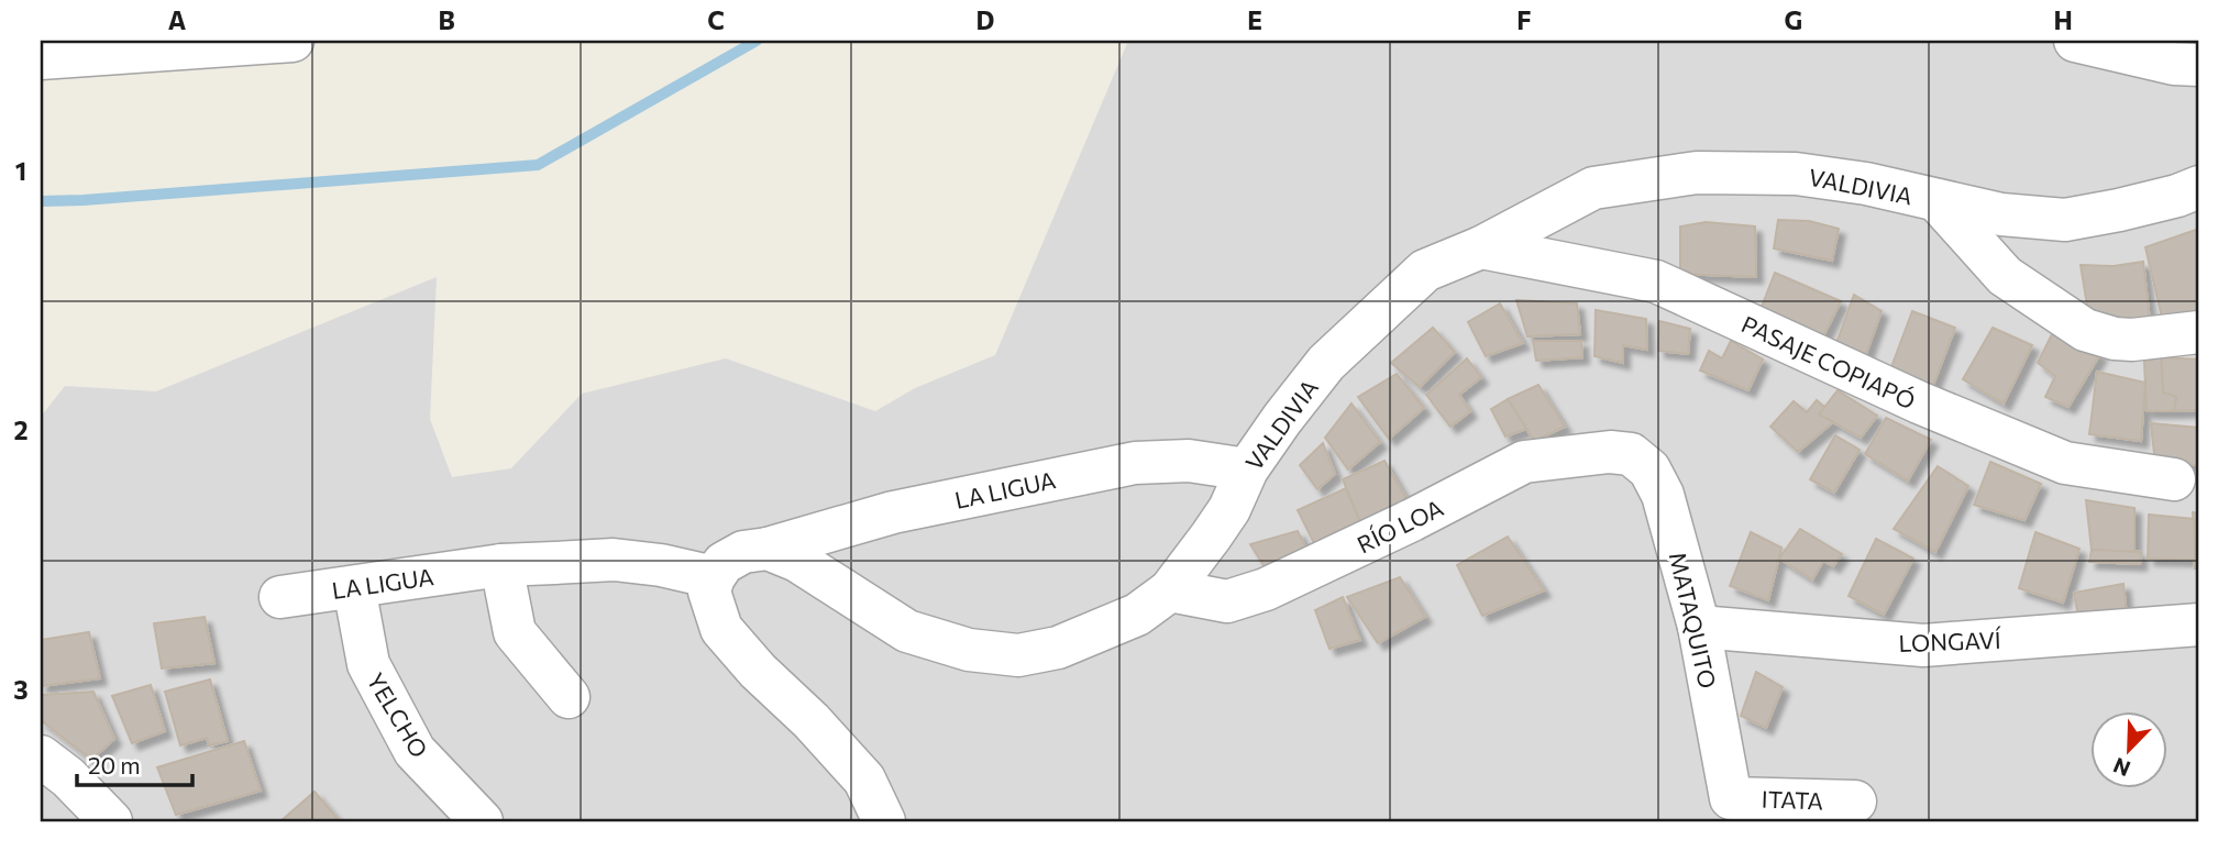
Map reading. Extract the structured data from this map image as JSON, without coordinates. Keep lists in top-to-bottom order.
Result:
{
  "streets": {
    "street": [
      "VALDIVIA",
      "PASAJE COPIAPÓ",
      "LA LIGUA",
      "RÍO LOA",
      "MATAQUITO",
      "LONGAVÍ",
      "YELCHO",
      "ITATA"
    ]
  },
  "crossings": [
    ["VALDIVIA", "PASAJE COPIAPÓ"],
    ["VALDIVIA", "LA LIGUA"],
    ["VALDIVIA", "RÍO LOA"],
    ["LA LIGUA", "YELCHO"],
    ["RÍO LOA", "MATAQUITO"],
    ["MATAQUITO", "LONGAVÍ"],
    ["MATAQUITO", "ITATA"]
  ],
  "scale_bar": "20 m",
  "north": "bottom left",
  "grid": {
    "columns": [
      "A",
      "B",
      "C",
      "D",
      "E",
      "F",
      "G",
      "H"
    ],
    "rows": ["1", "2", "3"]
  }
}
